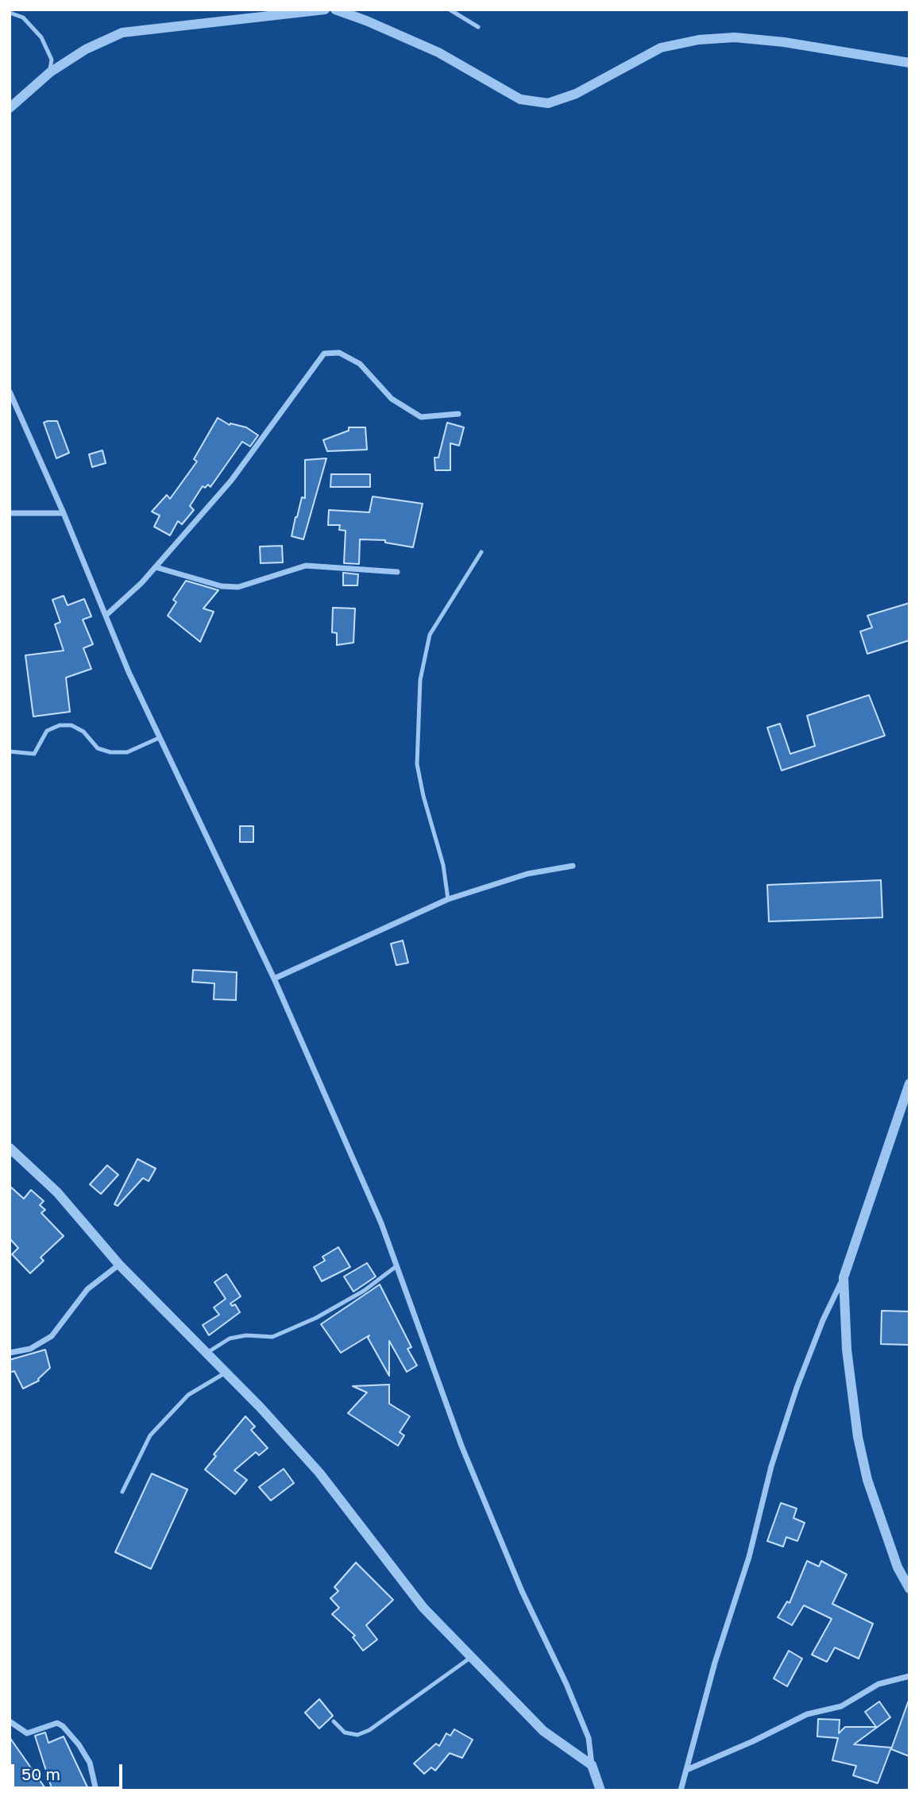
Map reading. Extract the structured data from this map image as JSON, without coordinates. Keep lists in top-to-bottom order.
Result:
{
  "scale_bar": "50 m"
}
